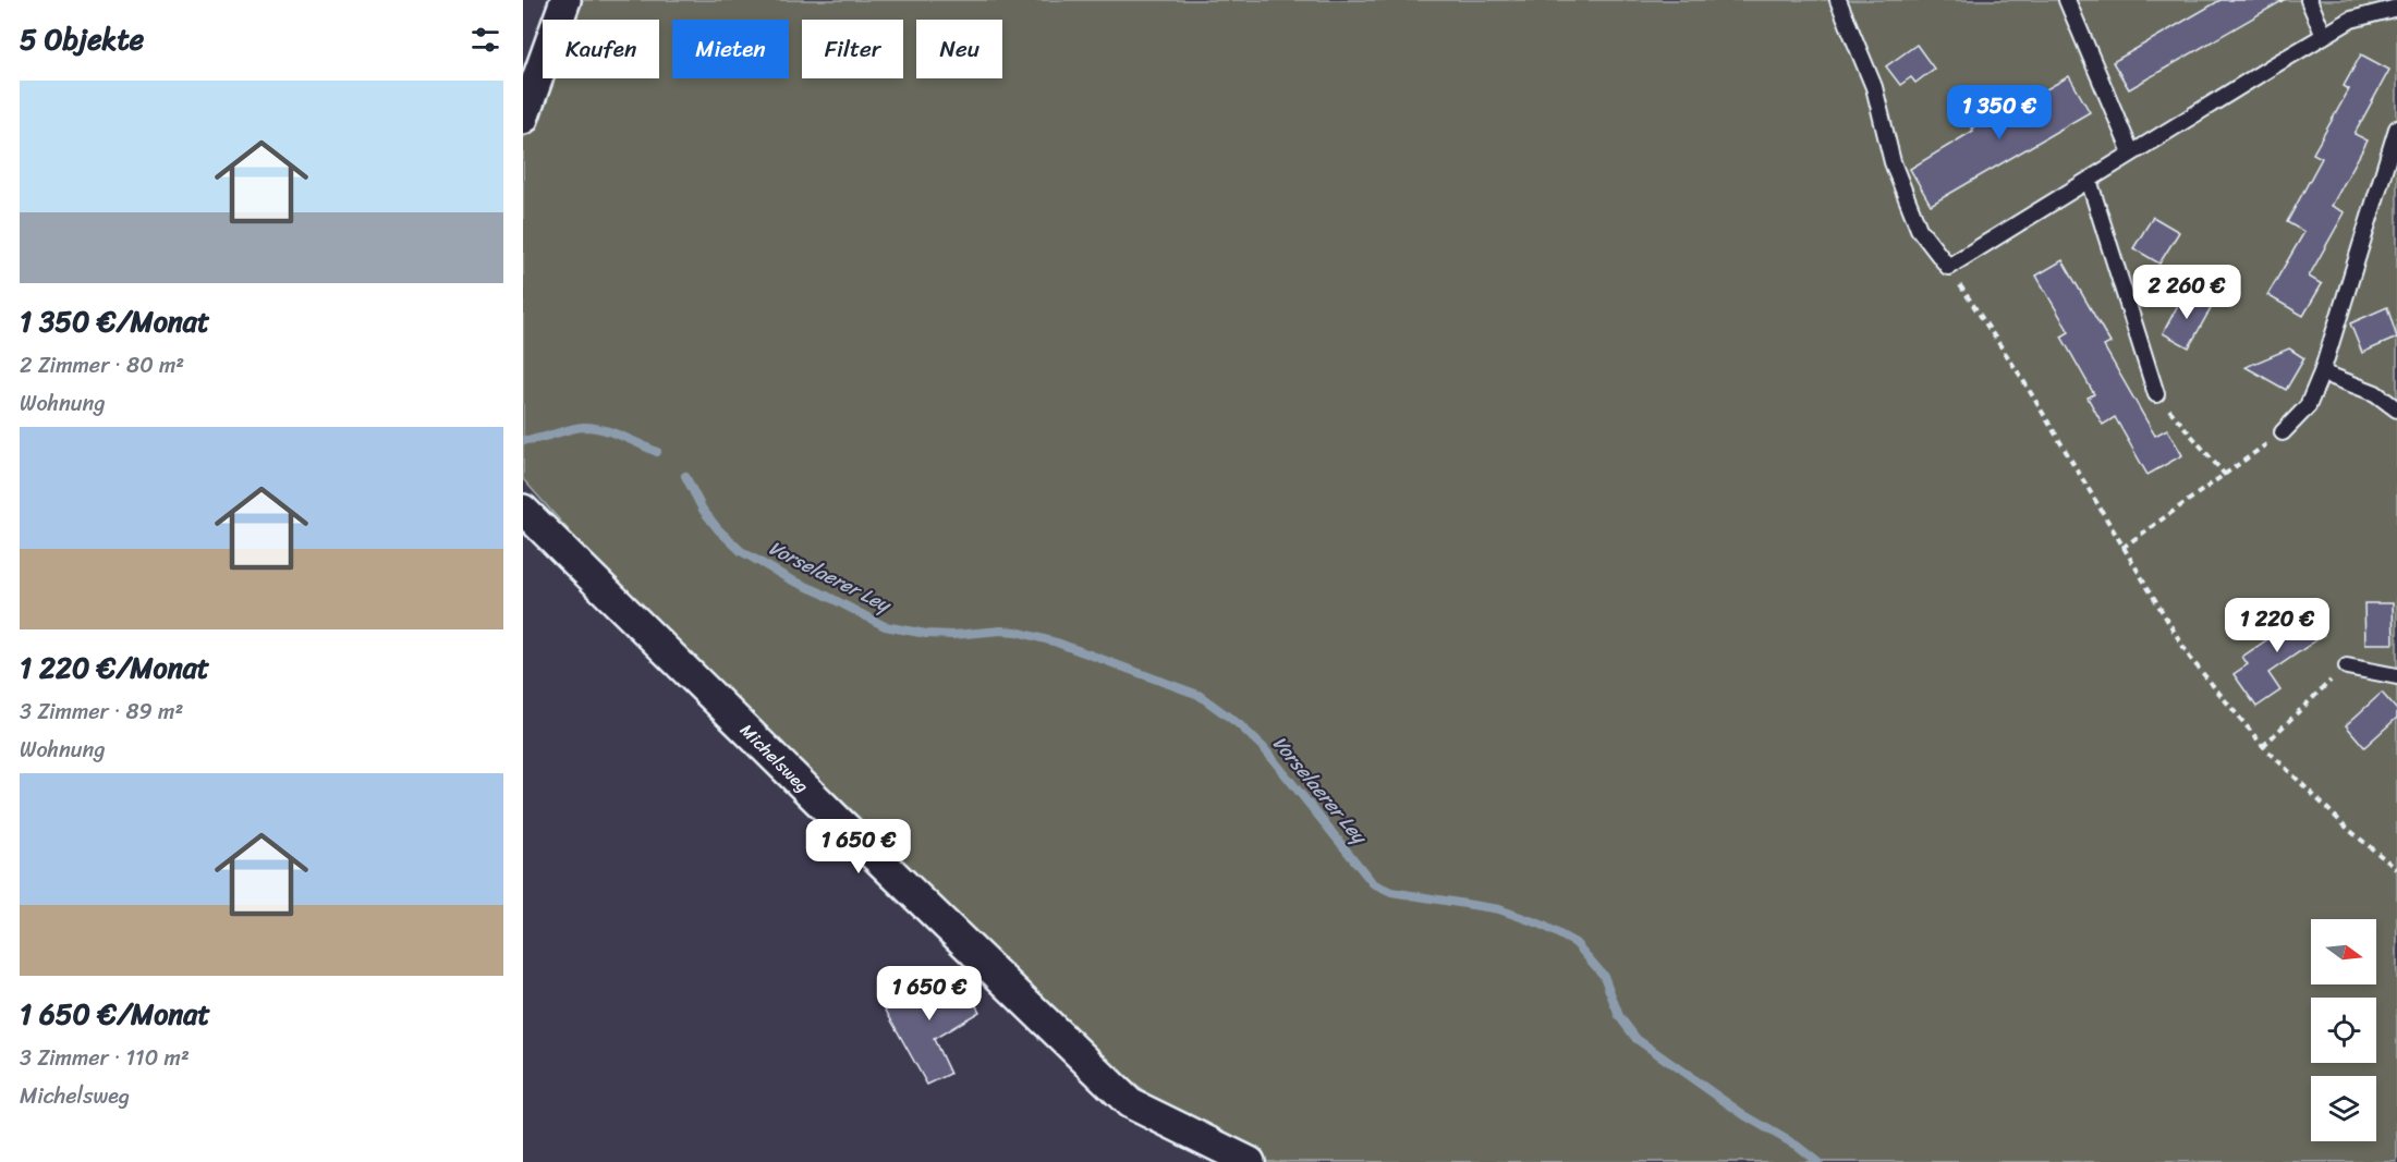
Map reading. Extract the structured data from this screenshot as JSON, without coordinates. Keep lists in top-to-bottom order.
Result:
{
  "streets": {
    "street": ["Michelsweg"]
  },
  "water": ["Vorselaerer Ley"],
  "north": "right",
  "page": {
    "heading": "5 Objekte",
    "chip": [
      "Kaufen",
      "Mieten",
      "Filter",
      "Neu"
    ],
    "list": [
      {
        "name": "1 350 €/Monat",
        "note": "2 Zimmer · 80 m² · Wohnung"
      },
      {
        "name": "1 220 €/Monat",
        "note": "3 Zimmer · 89 m² · Wohnung"
      },
      {
        "name": "1 650 €/Monat",
        "note": "3 Zimmer · 110 m² · Michelsweg"
      }
    ],
    "price": [
      "1 350 €",
      "2 260 €",
      "1 220 €",
      "1 650 €",
      "1 650 €"
    ]
  }
}
